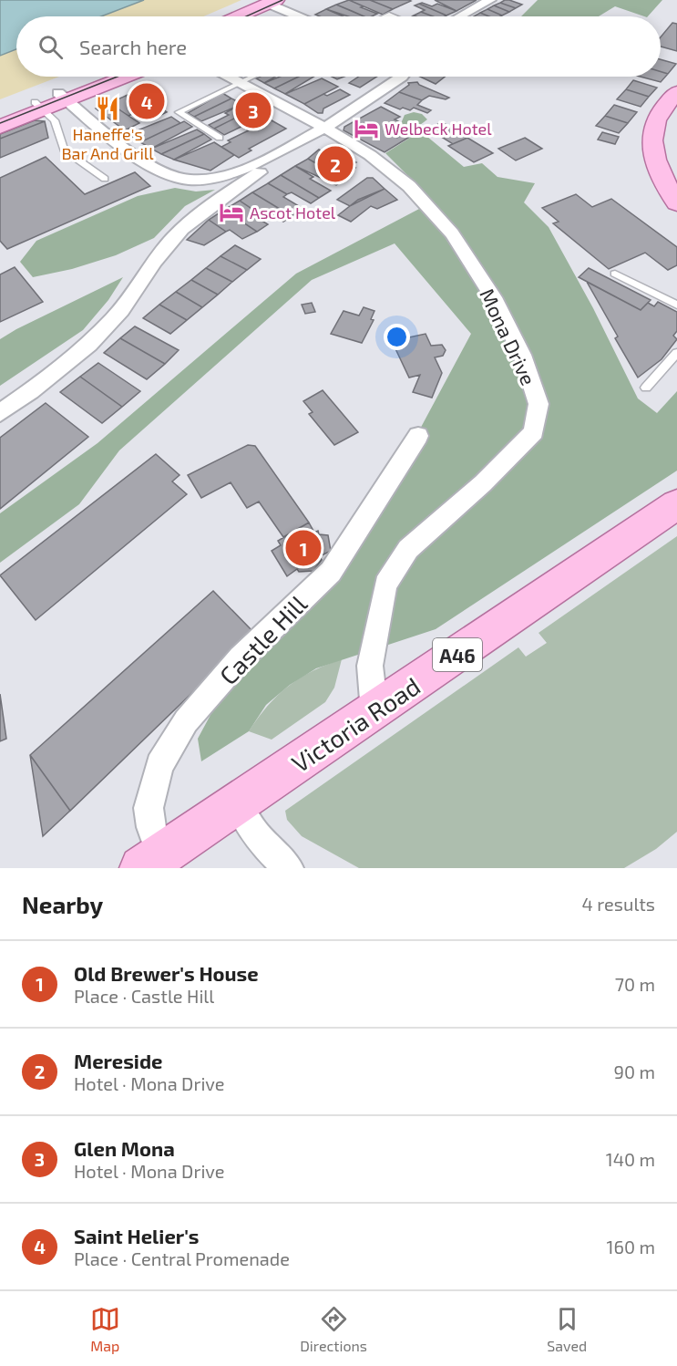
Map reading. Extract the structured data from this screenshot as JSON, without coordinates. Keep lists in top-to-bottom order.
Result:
{
  "streets": {
    "main road": ["A46", "Victoria Road"],
    "street": ["Mona Drive", "Castle Hill"]
  },
  "crossings": [
    ["Mona Drive", "Victoria Road"],
    ["Castle Hill", "Victoria Road"]
  ],
  "places": {
    "restaurant": ["Haneffe's Bar And Grill"],
    "hotel": ["Welbeck Hotel", "Ascot Hotel"]
  },
  "page": {
    "search": "Search here",
    "pins": [
      "4",
      "3",
      "2",
      "1"
    ],
    "heading": ["Nearby", "4 results"],
    "list": [
      {
        "mark": "1",
        "name": "Old Brewer's House",
        "note": "Place · Castle Hill",
        "value": "70 m"
      },
      {
        "mark": "2",
        "name": "Mereside",
        "note": "Hotel · Mona Drive",
        "value": "90 m"
      },
      {
        "mark": "3",
        "name": "Glen Mona",
        "note": "Hotel · Mona Drive",
        "value": "140 m"
      },
      {
        "mark": "4",
        "name": "Saint Helier's",
        "note": "Place · Central Promenade",
        "value": "160 m"
      }
    ],
    "nav": ["Map", "Directions", "Saved"]
  }
}
